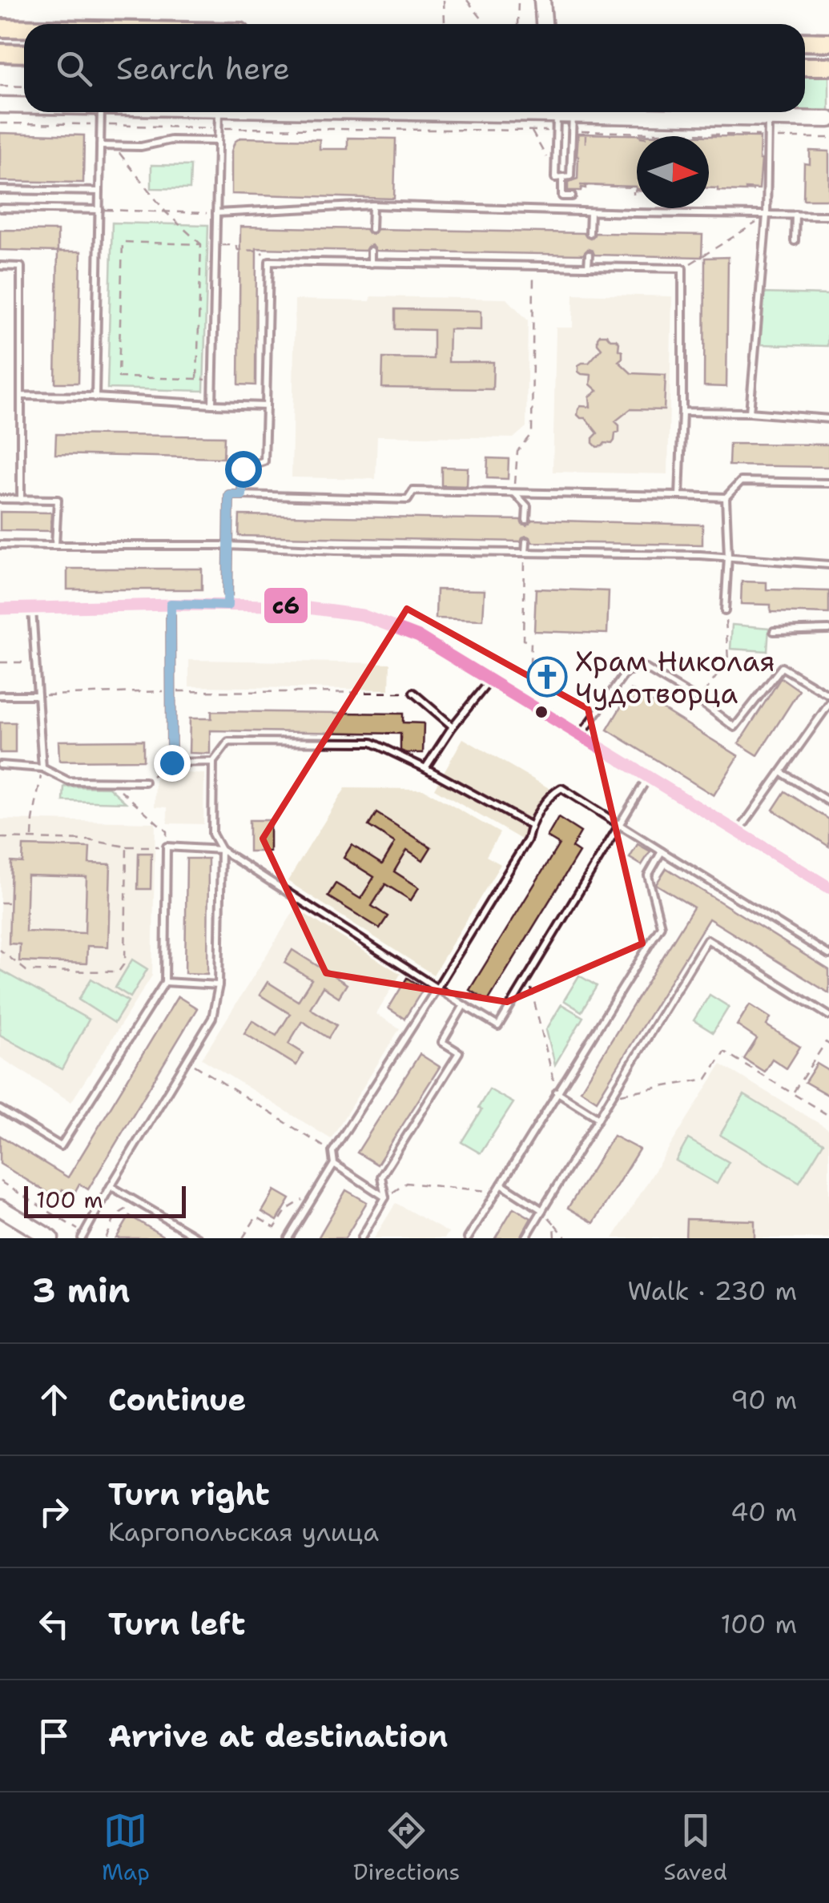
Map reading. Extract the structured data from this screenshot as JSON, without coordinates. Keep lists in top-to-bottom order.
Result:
{
  "places": {
    "church": ["Храм Николая Чудотворца"]
  },
  "lines": ["transit line с6"],
  "scale_bar": "100 m",
  "north": "right",
  "page": {
    "search": "Search here",
    "scale": "100 m",
    "heading": ["3 min", "Walk · 230 m"],
    "list": [
      ["Continue", "90 m"],
      ["Turn right", "Каргопольская улица", "40 m"],
      ["Turn left", "100 m"],
      "Arrive at destination"
    ],
    "nav": ["Map", "Directions", "Saved"]
  }
}
